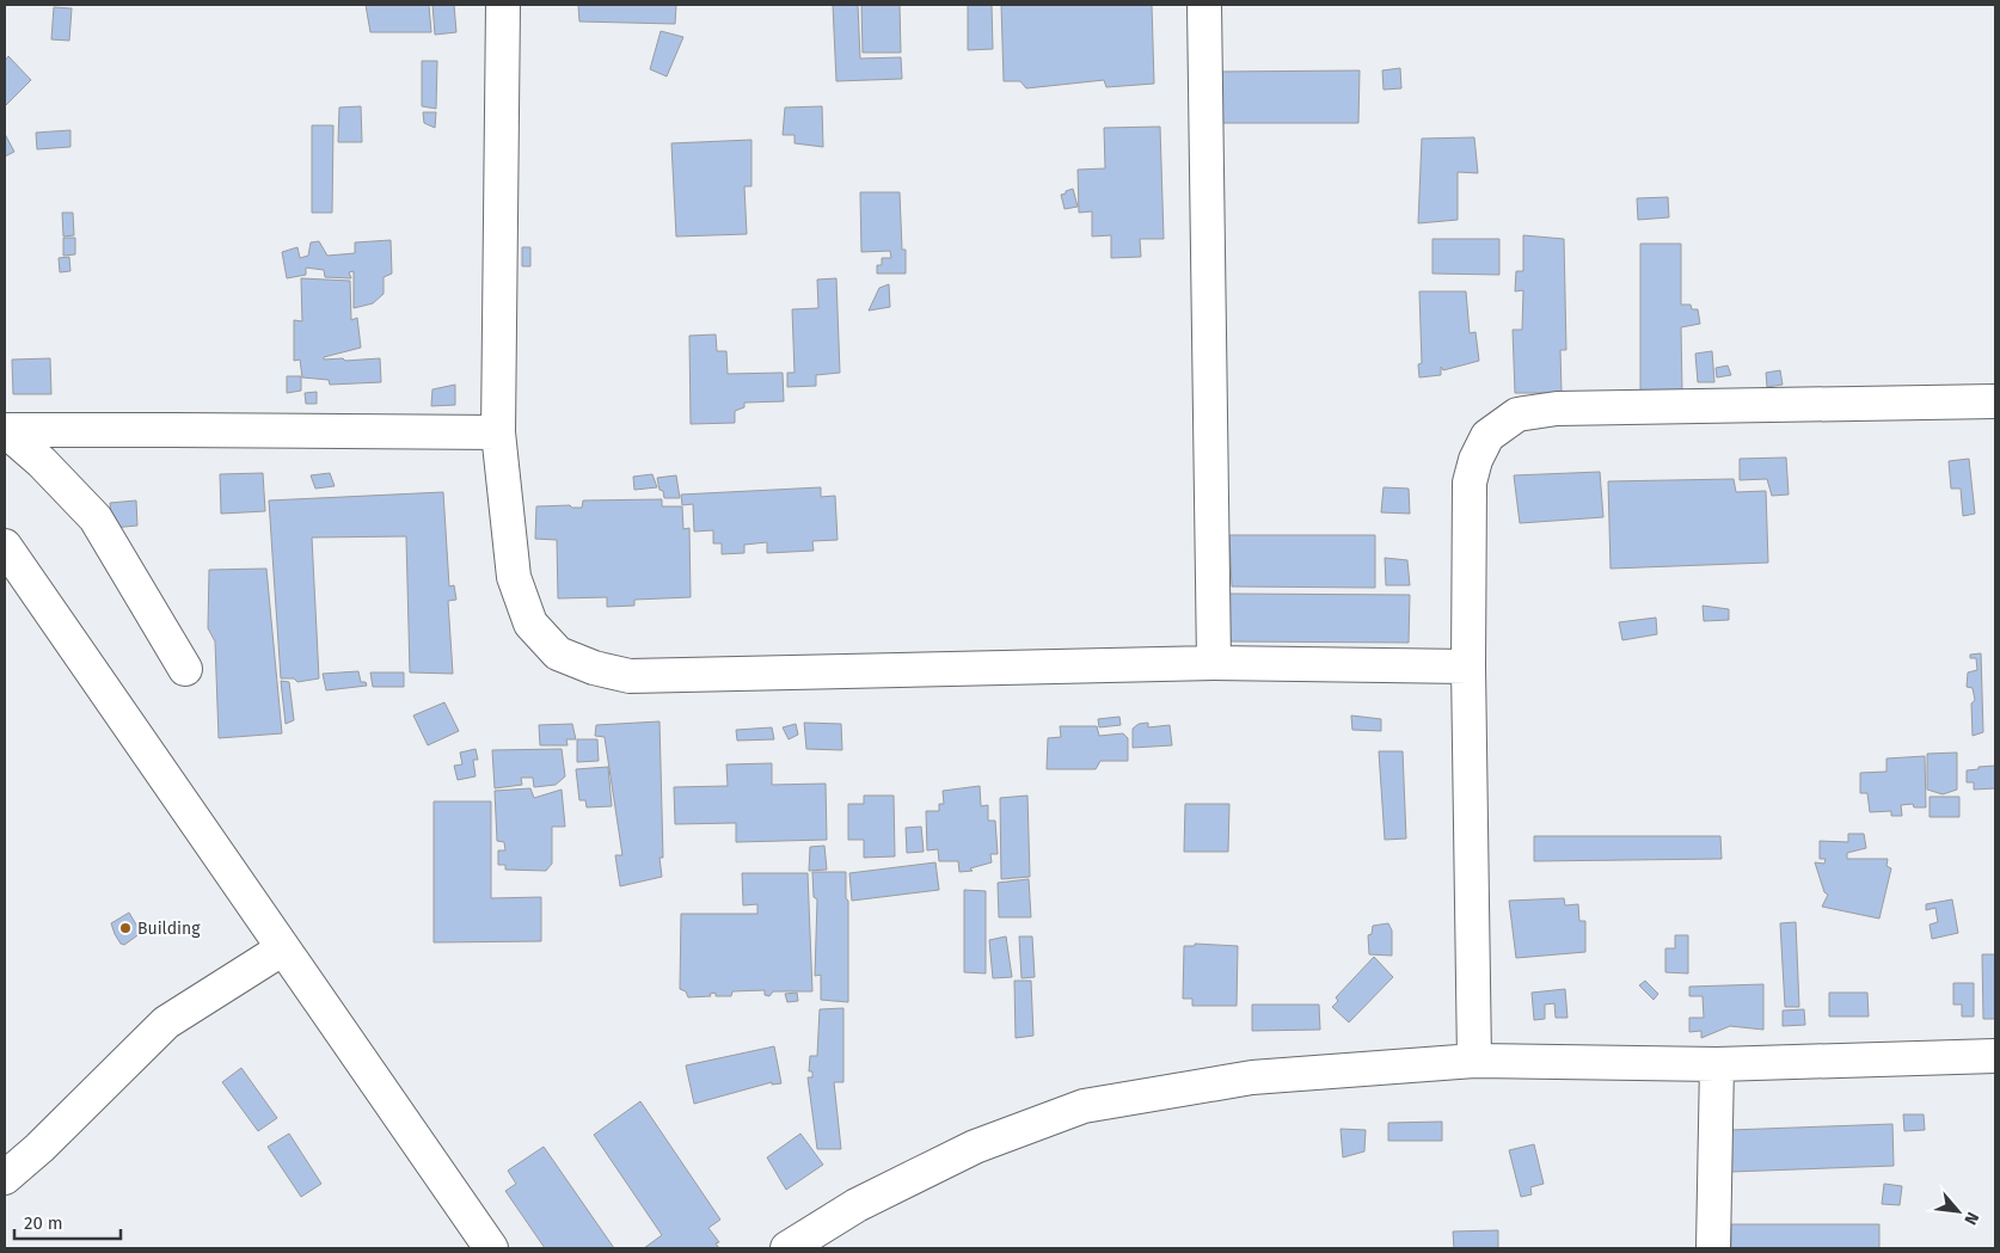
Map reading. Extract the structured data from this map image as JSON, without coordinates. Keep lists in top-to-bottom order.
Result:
{
  "places": ["Building"],
  "scale_bar": "20 m",
  "north": "bottom right"
}
